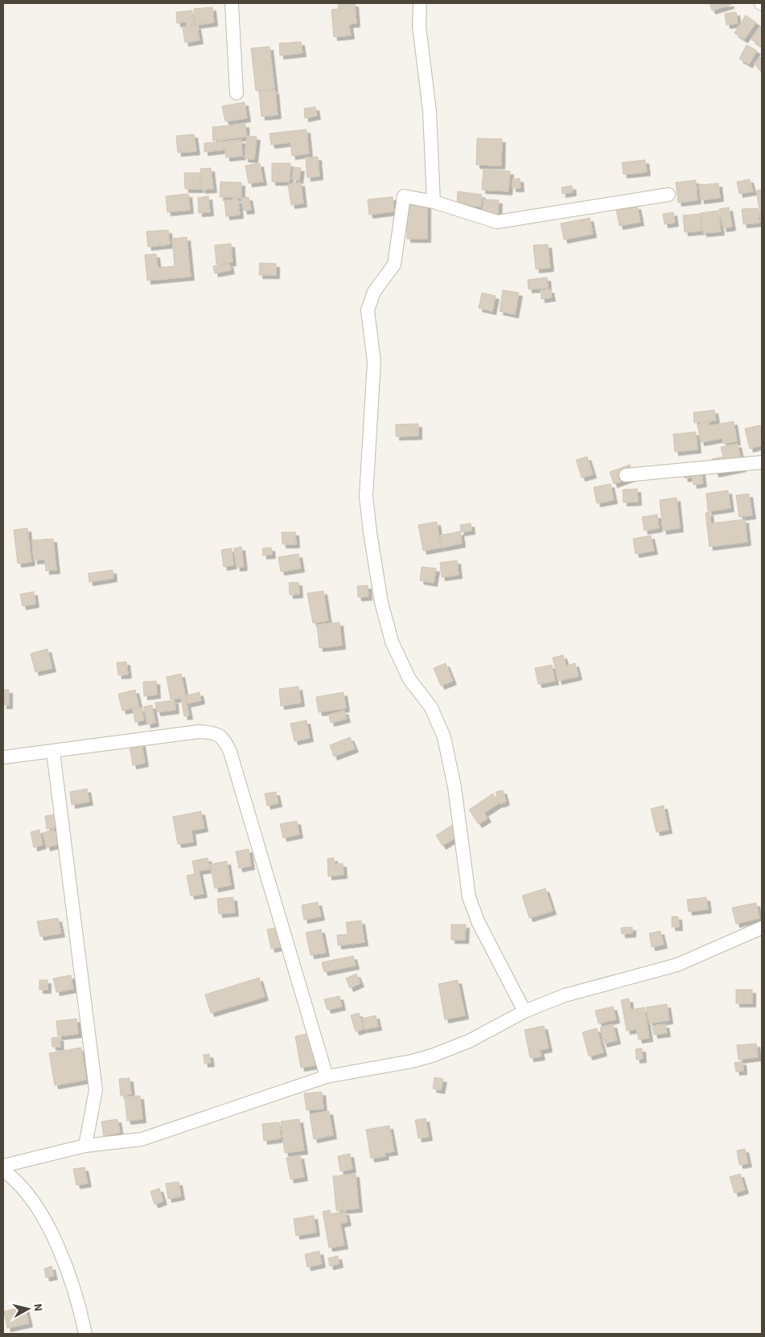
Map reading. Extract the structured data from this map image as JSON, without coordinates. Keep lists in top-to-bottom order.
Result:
{
  "north": "right"
}
